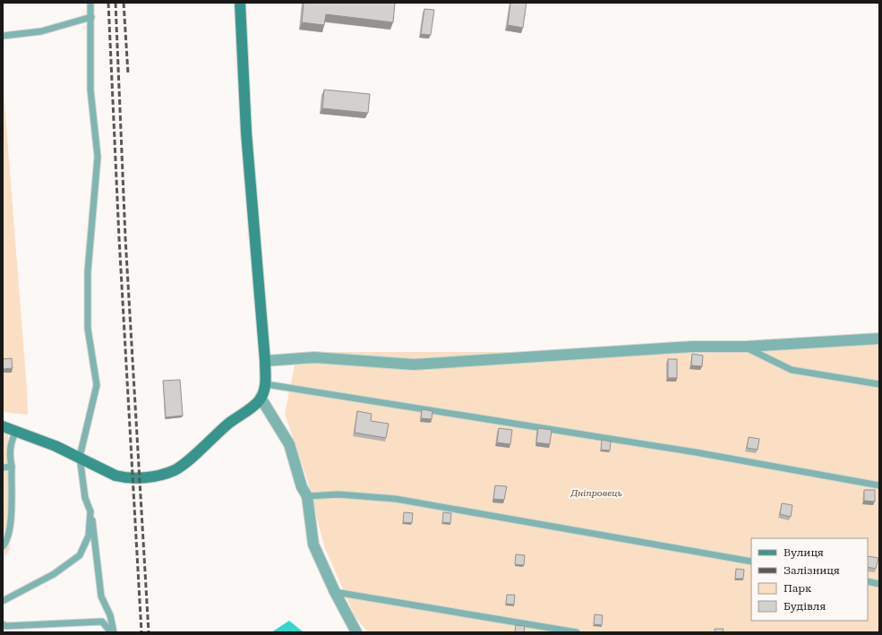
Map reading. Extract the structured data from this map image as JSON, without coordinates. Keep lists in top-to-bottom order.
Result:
{
  "parks": ["Дніпровець"],
  "legend": [
    "Вулиця",
    "Залізниця",
    "Парк",
    "Будівля"
  ]
}
